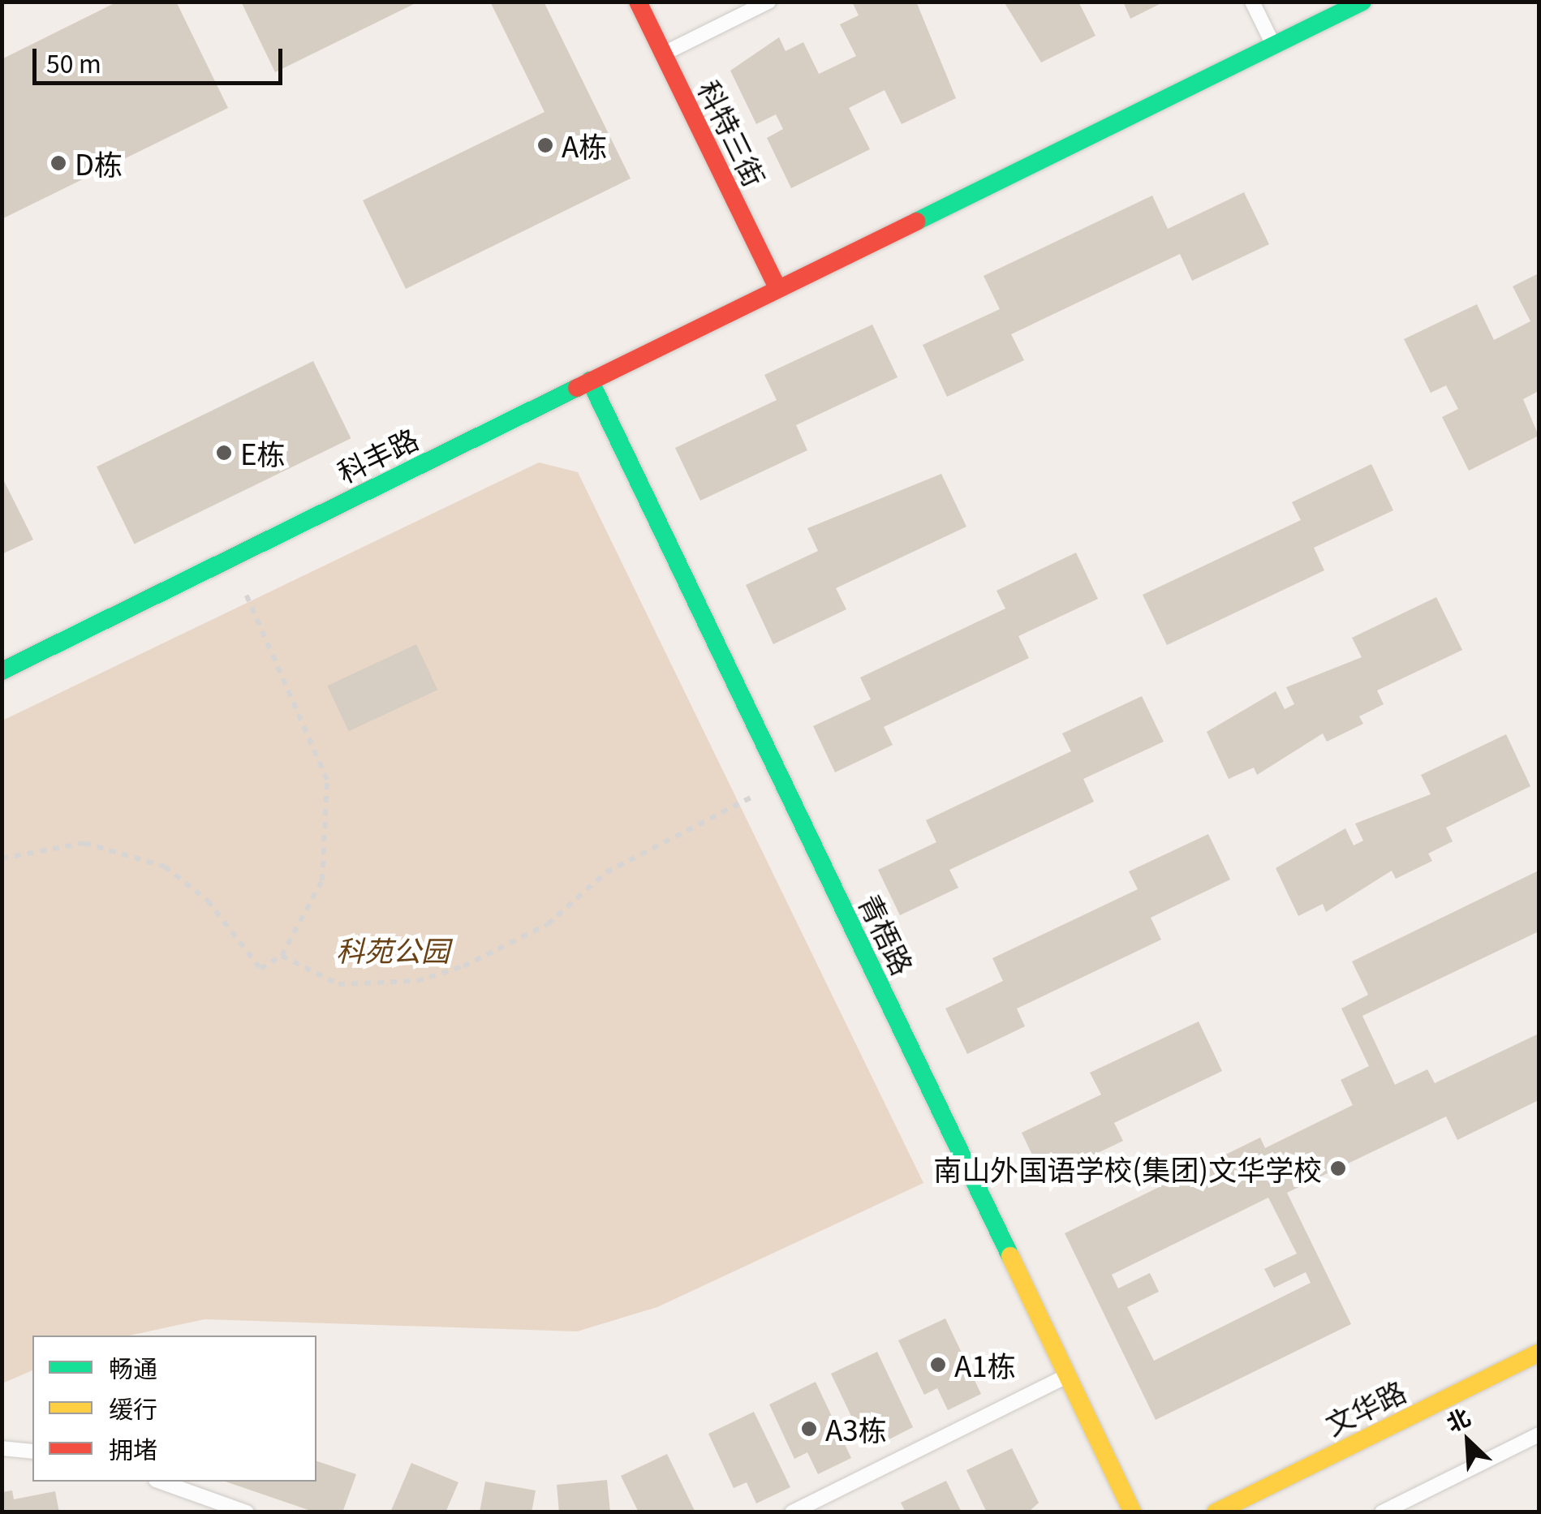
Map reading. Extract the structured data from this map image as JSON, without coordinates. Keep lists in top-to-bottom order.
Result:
{
  "streets": {
    "street": [
      "科特三街",
      "科丰路",
      "青梧路",
      "文华路"
    ]
  },
  "crossings": [
    ["科特三街", "科丰路"],
    ["科丰路", "青梧路"]
  ],
  "parks": ["科苑公园"],
  "places": [
    "A栋",
    "D栋",
    "E栋",
    "南山外国语学校(集团)文华学校",
    "A1栋",
    "A3栋"
  ],
  "legend": ["畅通", "缓行", "拥堵"],
  "scale_bar": "50 m",
  "north": "top left"
}
